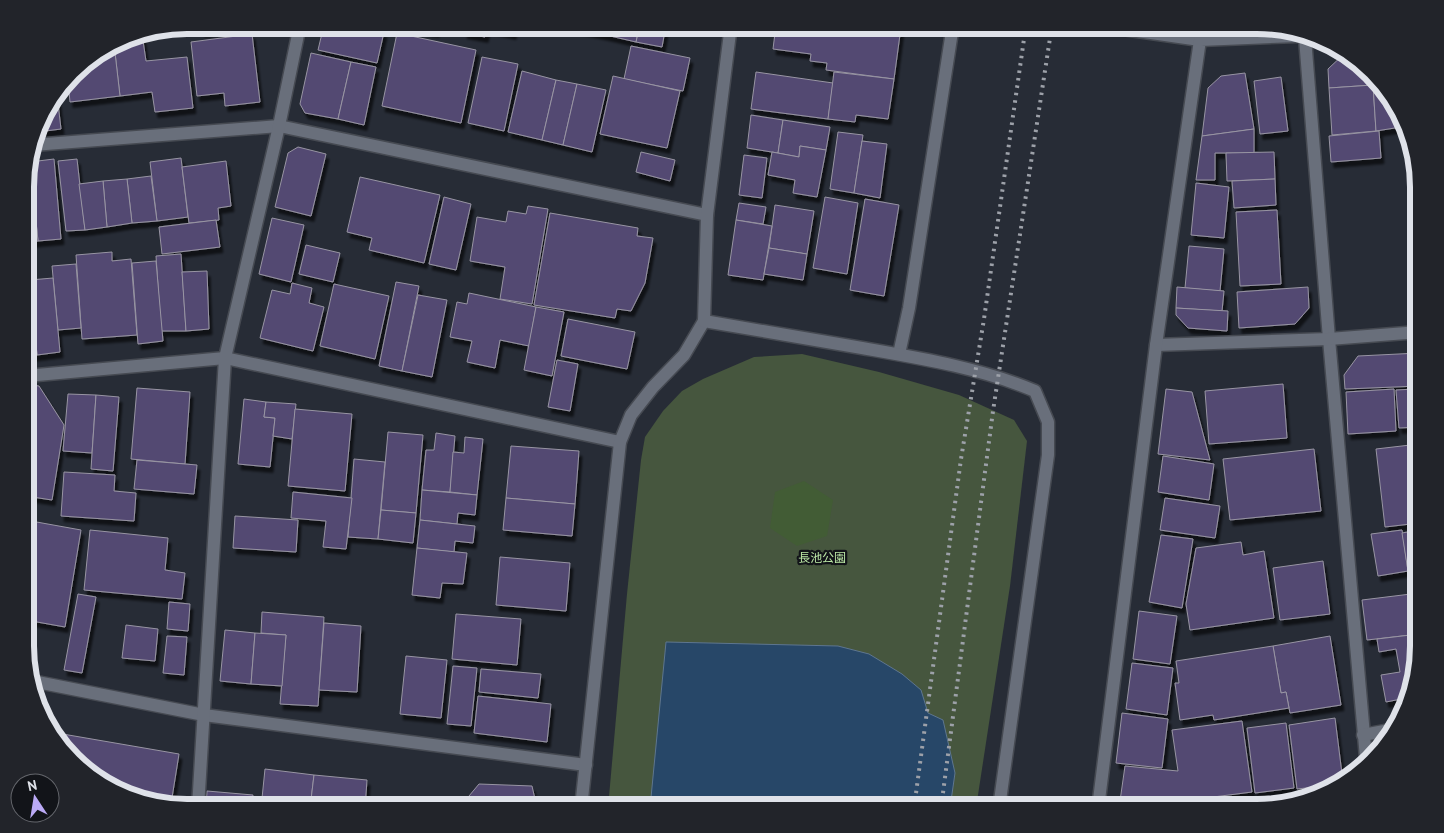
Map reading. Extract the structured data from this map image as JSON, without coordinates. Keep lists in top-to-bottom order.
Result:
{
  "parks": ["長池公園"],
  "north": "top"
}
